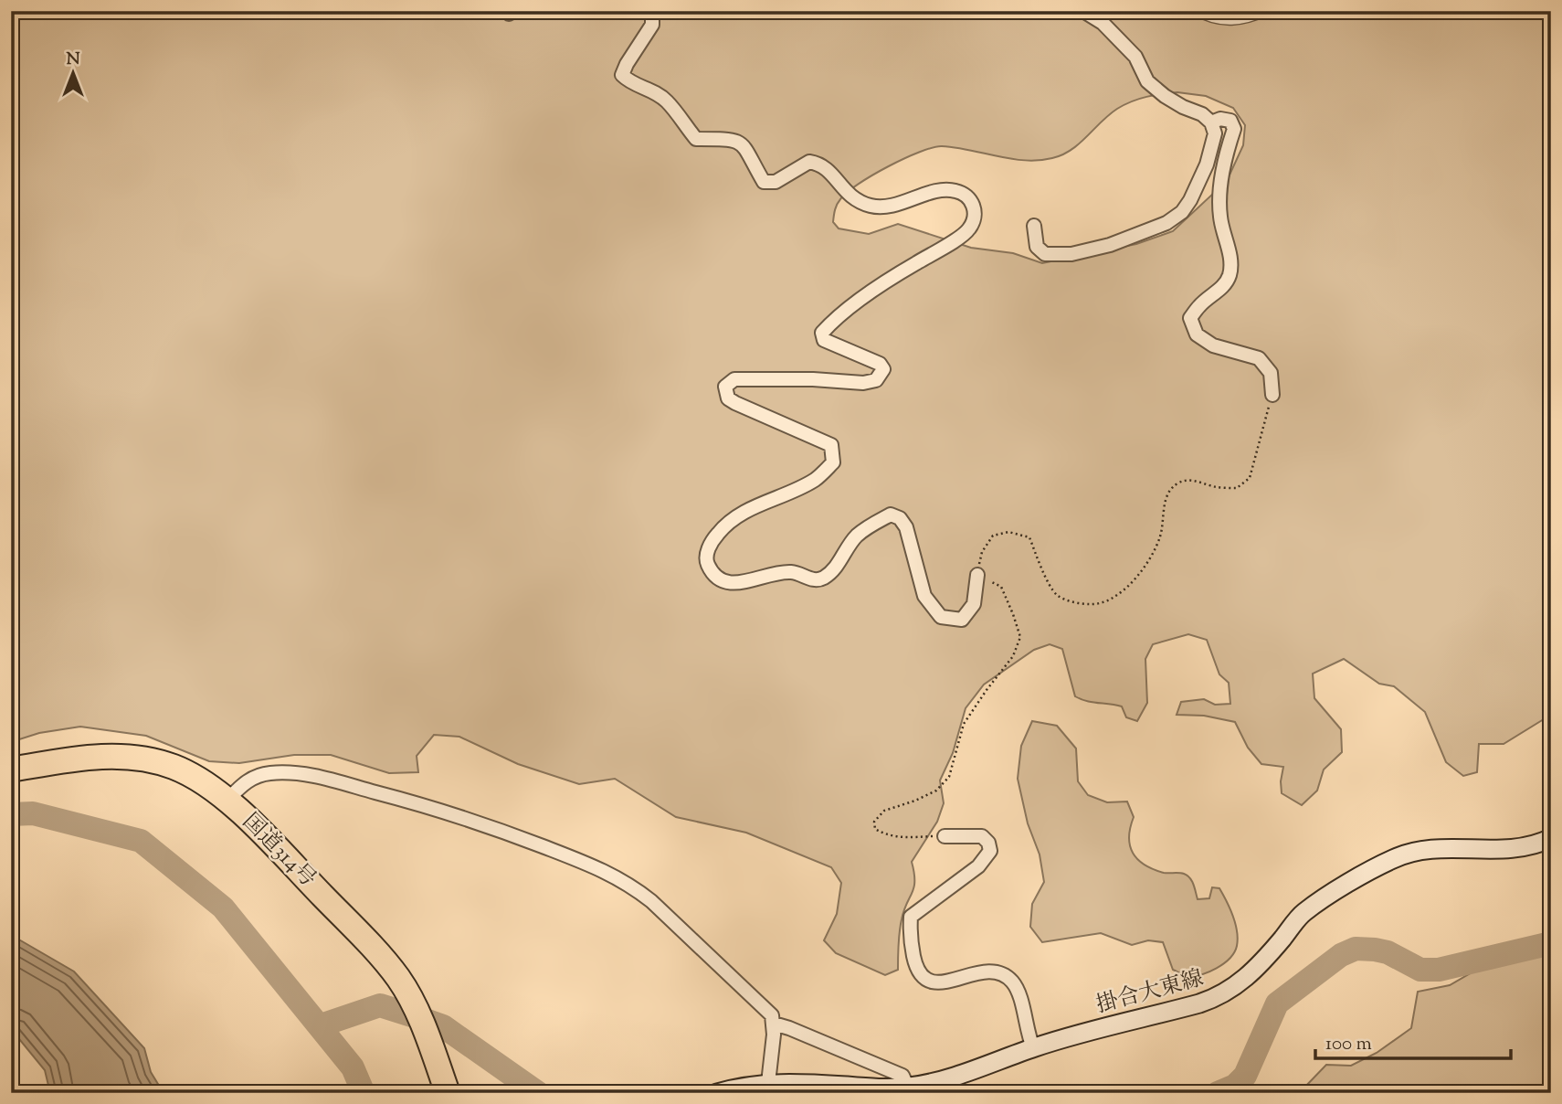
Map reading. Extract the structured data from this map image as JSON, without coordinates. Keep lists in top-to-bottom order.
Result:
{
  "streets": {
    "highway": ["国道314号"],
    "main road": ["掛合大東線"]
  },
  "scale_bar": "100 m",
  "north": "top"
}
